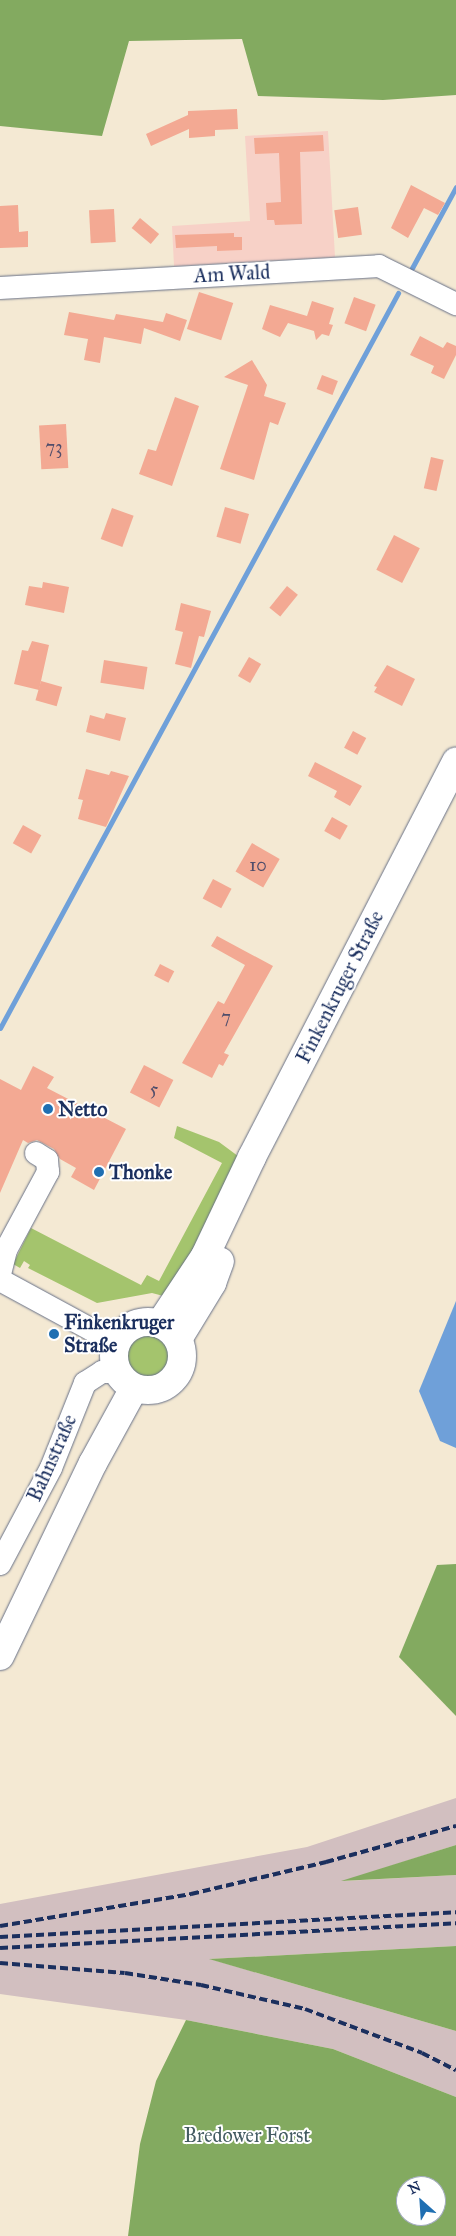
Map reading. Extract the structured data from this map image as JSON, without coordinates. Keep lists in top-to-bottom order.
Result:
{
  "streets": {
    "main road": ["Finkenkruger Straße"],
    "street": ["Am Wald", "Bahnstraße"]
  },
  "crossings": [
    ["Finkenkruger Straße", "Bahnstraße"]
  ],
  "parks": ["Bredower Forst"],
  "places": ["Netto", "Thonke", "Finkenkruger Straße"],
  "house_numbers": [
    "73",
    "10",
    "7",
    "5"
  ],
  "north": "top left"
}
